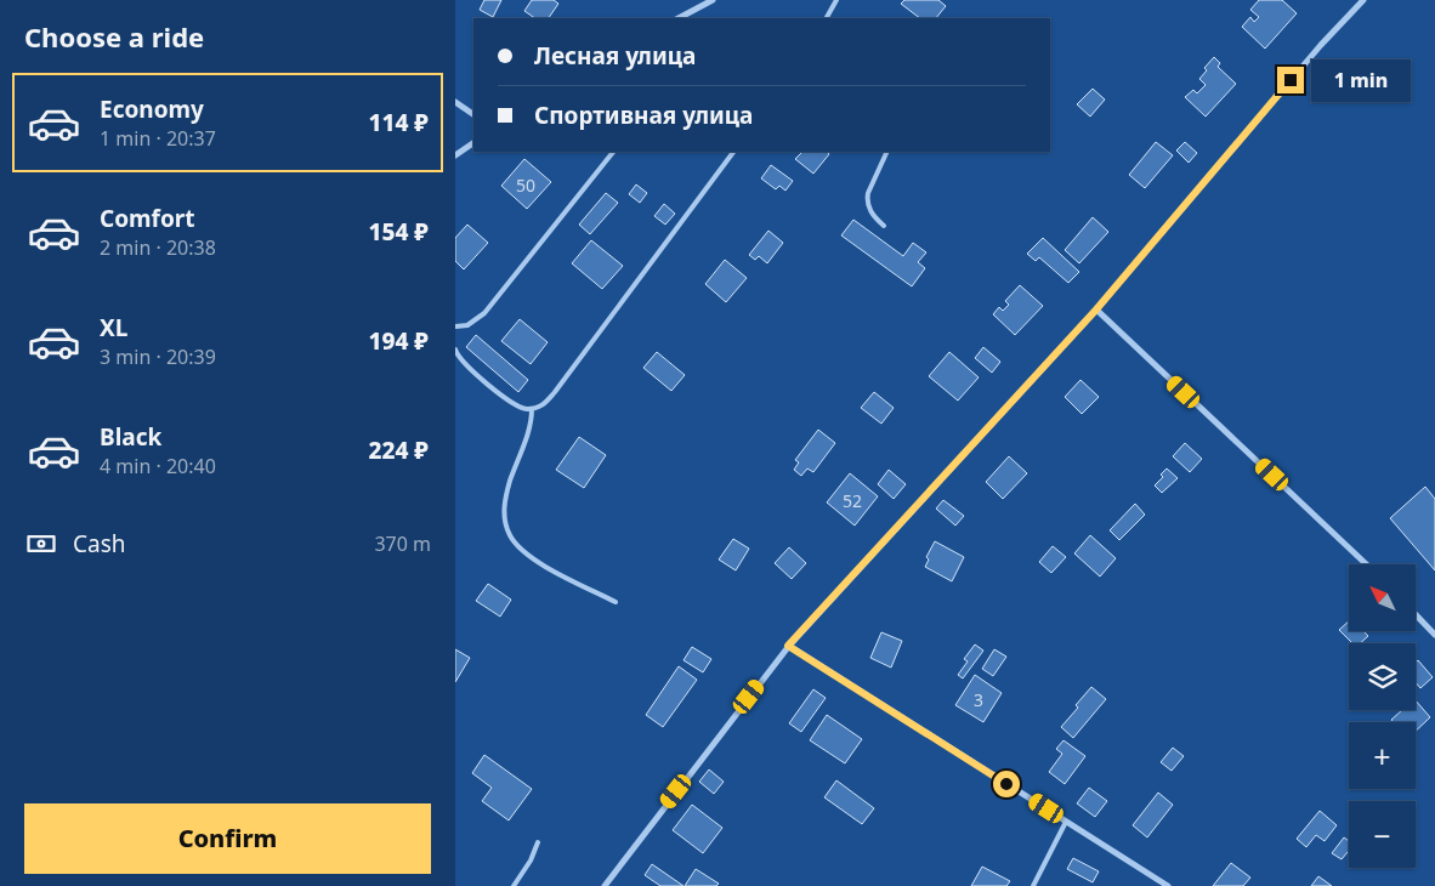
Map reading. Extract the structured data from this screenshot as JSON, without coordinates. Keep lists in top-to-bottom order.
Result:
{
  "house_numbers": ["50", "52", "3"],
  "north": "top left",
  "page": {
    "heading": "Choose a ride",
    "banner": ["Лесная улица", "Спортивная улица"],
    "bubble": "1 min",
    "list": [
      {
        "name": "Economy",
        "note": "1 min · 20:37",
        "value": "114 ₽"
      },
      {
        "name": "Comfort",
        "note": "2 min · 20:38",
        "value": "154 ₽"
      },
      {
        "name": "XL",
        "note": "3 min · 20:39",
        "value": "194 ₽"
      },
      {
        "name": "Black",
        "note": "4 min · 20:40",
        "value": "224 ₽"
      }
    ],
    "pay": ["Cash", "370 m"],
    "map_buttons": ["+", "−"],
    "buttons": "Confirm"
  }
}
